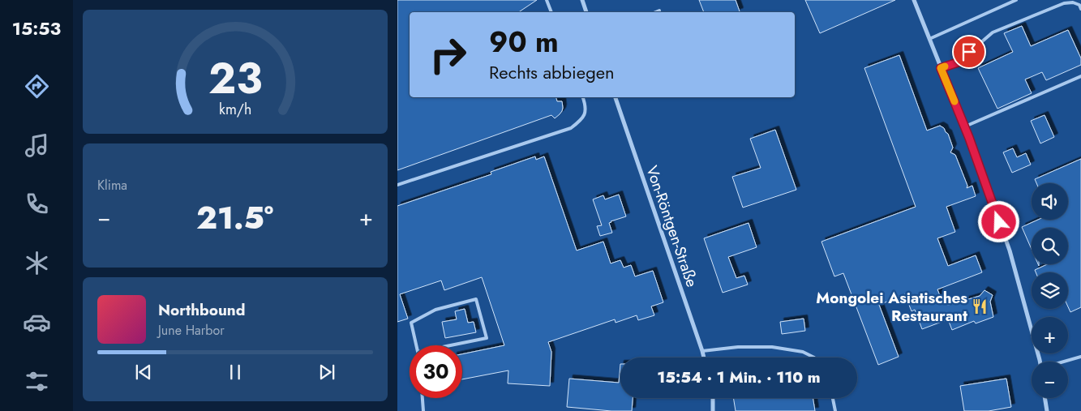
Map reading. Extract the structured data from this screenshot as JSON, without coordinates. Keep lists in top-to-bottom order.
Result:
{
  "streets": {
    "street": ["Von-Röntgen-Straße"]
  },
  "places": {
    "restaurant": ["Mongolei Asiatisches Restaurant"]
  },
  "page": {
    "tabs": "15:53",
    "turn": ["90 m", "Rechts abbiegen"],
    "tile": "Klima",
    "map_buttons": ["+", "−"],
    "heat": ["−", "21.5°", "+"],
    "song": ["Northbound", "June Harbor"],
    "limit": "30",
    "trip": "15:54 · 1 Min. · 110 m",
    "gauge": ["23", "km/h"]
  }
}
